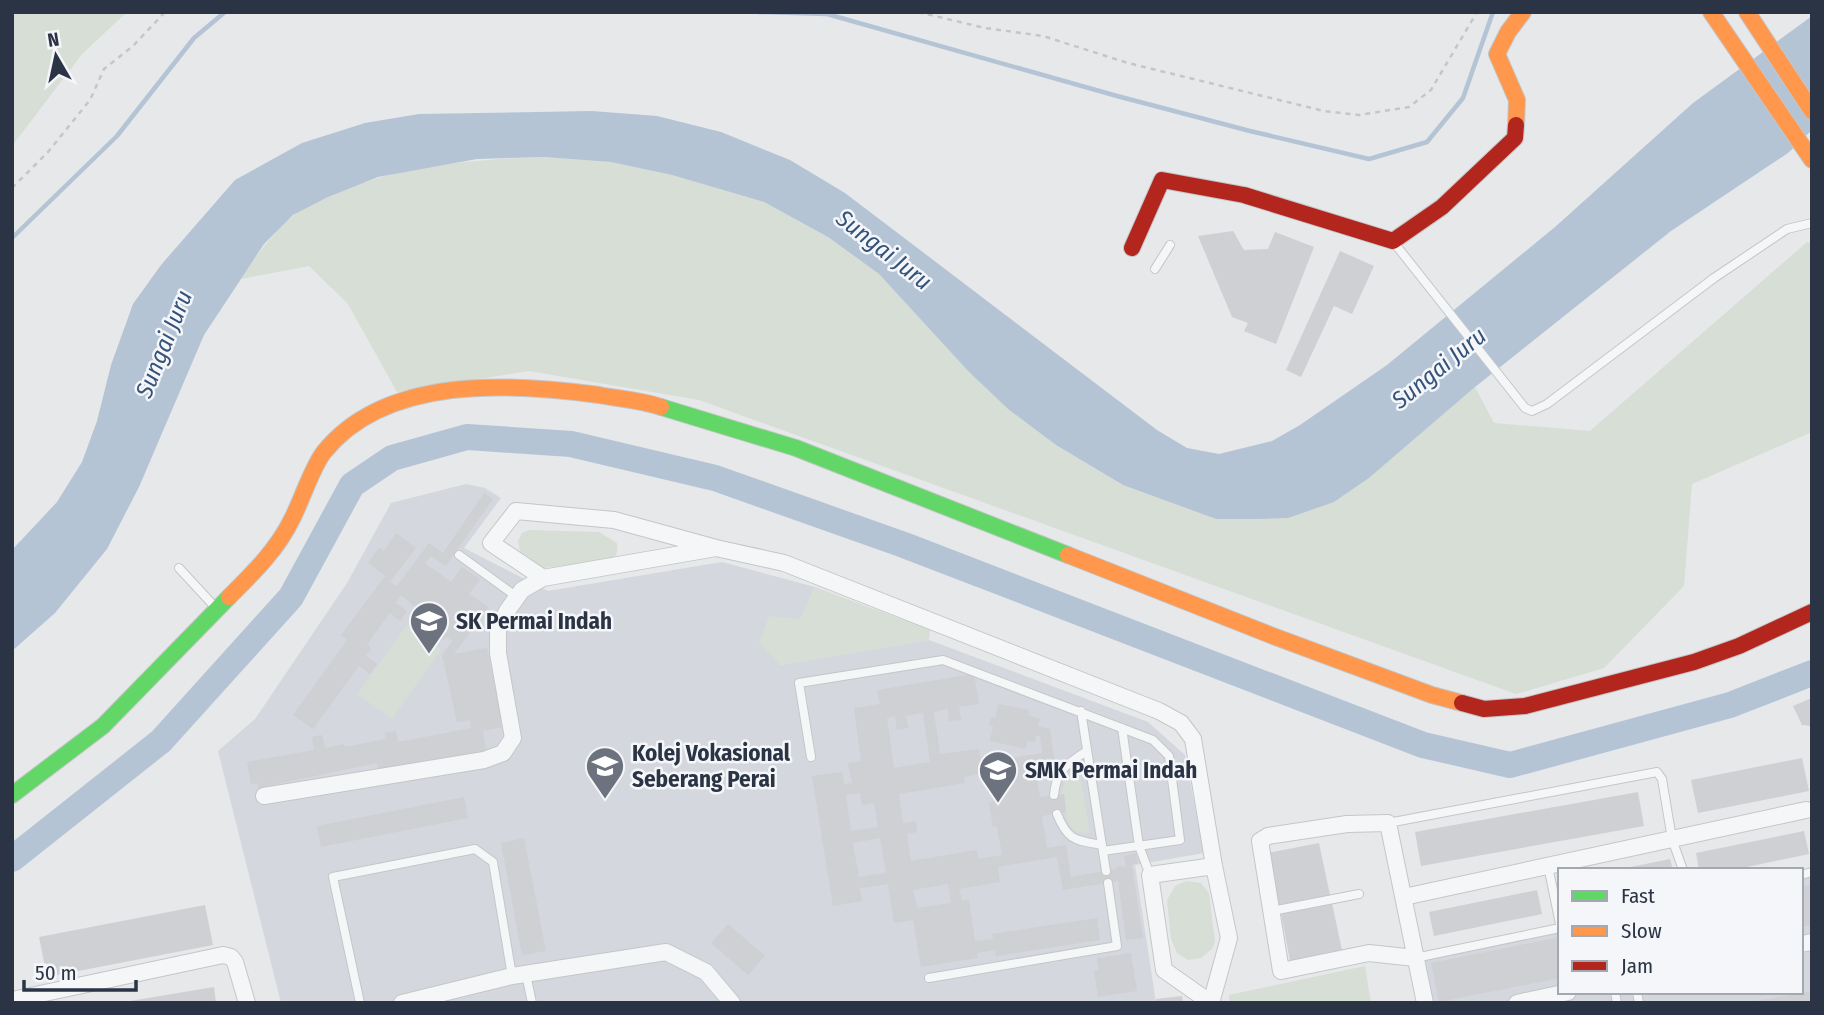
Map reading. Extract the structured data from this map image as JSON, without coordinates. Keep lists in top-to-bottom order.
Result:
{
  "water": ["Sungai Juru"],
  "places": {
    "school or university": ["SK Permai Indah", "Kolej Vokasional Seberang Perai", "SMK Permai Indah"]
  },
  "legend": ["Fast", "Slow", "Jam"],
  "scale_bar": "50 m",
  "north": "top"
}
